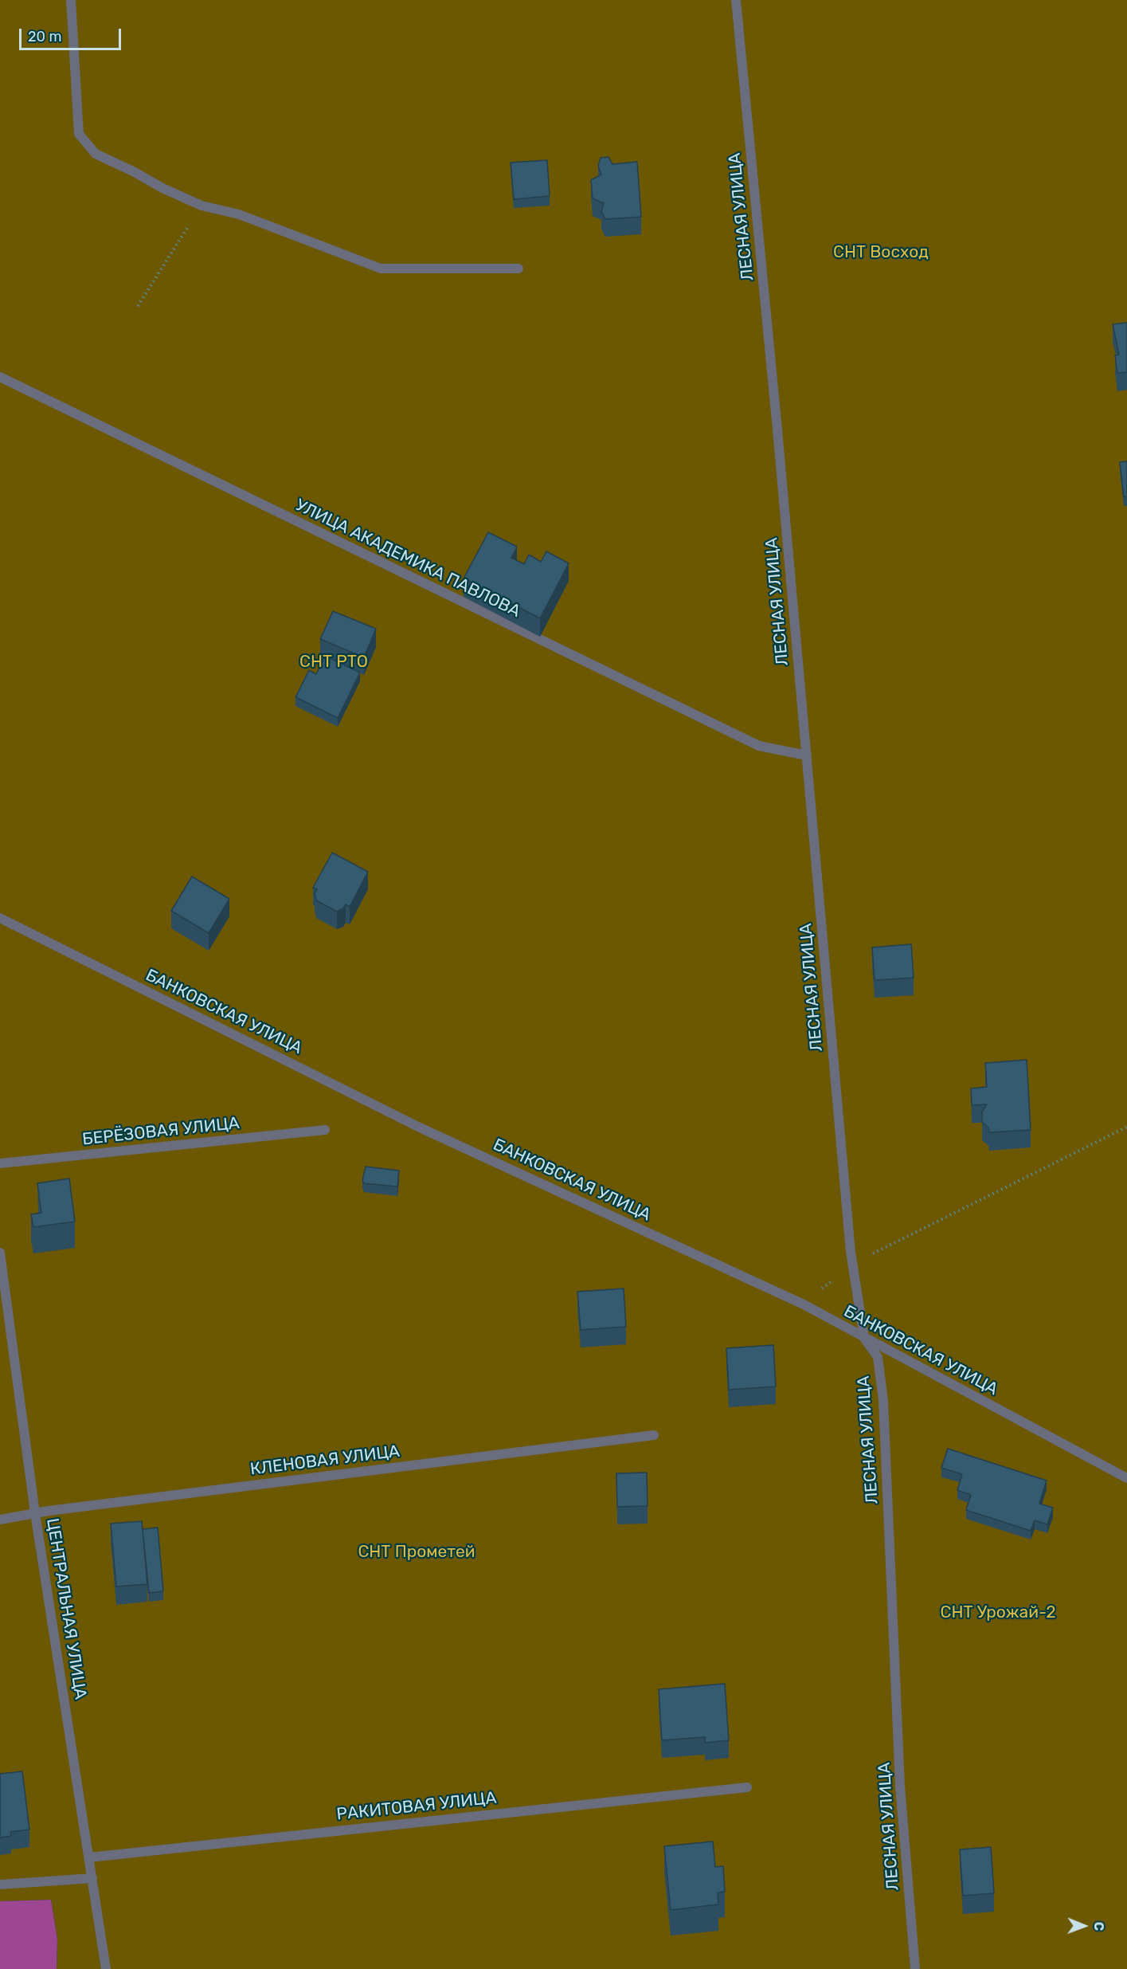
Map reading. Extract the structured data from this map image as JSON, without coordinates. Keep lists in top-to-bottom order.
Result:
{
  "streets": {
    "street": [
      "ЛЕСНАЯ УЛИЦА",
      "УЛИЦА АКАДЕМИКА ПАВЛОВА",
      "БАНКОВСКАЯ УЛИЦА",
      "БЕРЁЗОВАЯ УЛИЦА",
      "КЛЕНОВАЯ УЛИЦА",
      "ЦЕНТРАЛЬНАЯ УЛИЦА",
      "РАКИТОВАЯ УЛИЦА"
    ]
  },
  "crossings": [
    ["ЛЕСНАЯ УЛИЦА", "УЛИЦА АКАДЕМИКА ПАВЛОВА"],
    ["ЛЕСНАЯ УЛИЦА", "БАНКОВСКАЯ УЛИЦА"],
    ["КЛЕНОВАЯ УЛИЦА", "ЦЕНТРАЛЬНАЯ УЛИЦА"],
    ["ЦЕНТРАЛЬНАЯ УЛИЦА", "РАКИТОВАЯ УЛИЦА"]
  ],
  "parks": [
    "СНТ Восход",
    "СНТ РТО",
    "СНТ Прометей",
    "СНТ Урожай-2"
  ],
  "scale_bar": "20 m",
  "north": "right"
}
